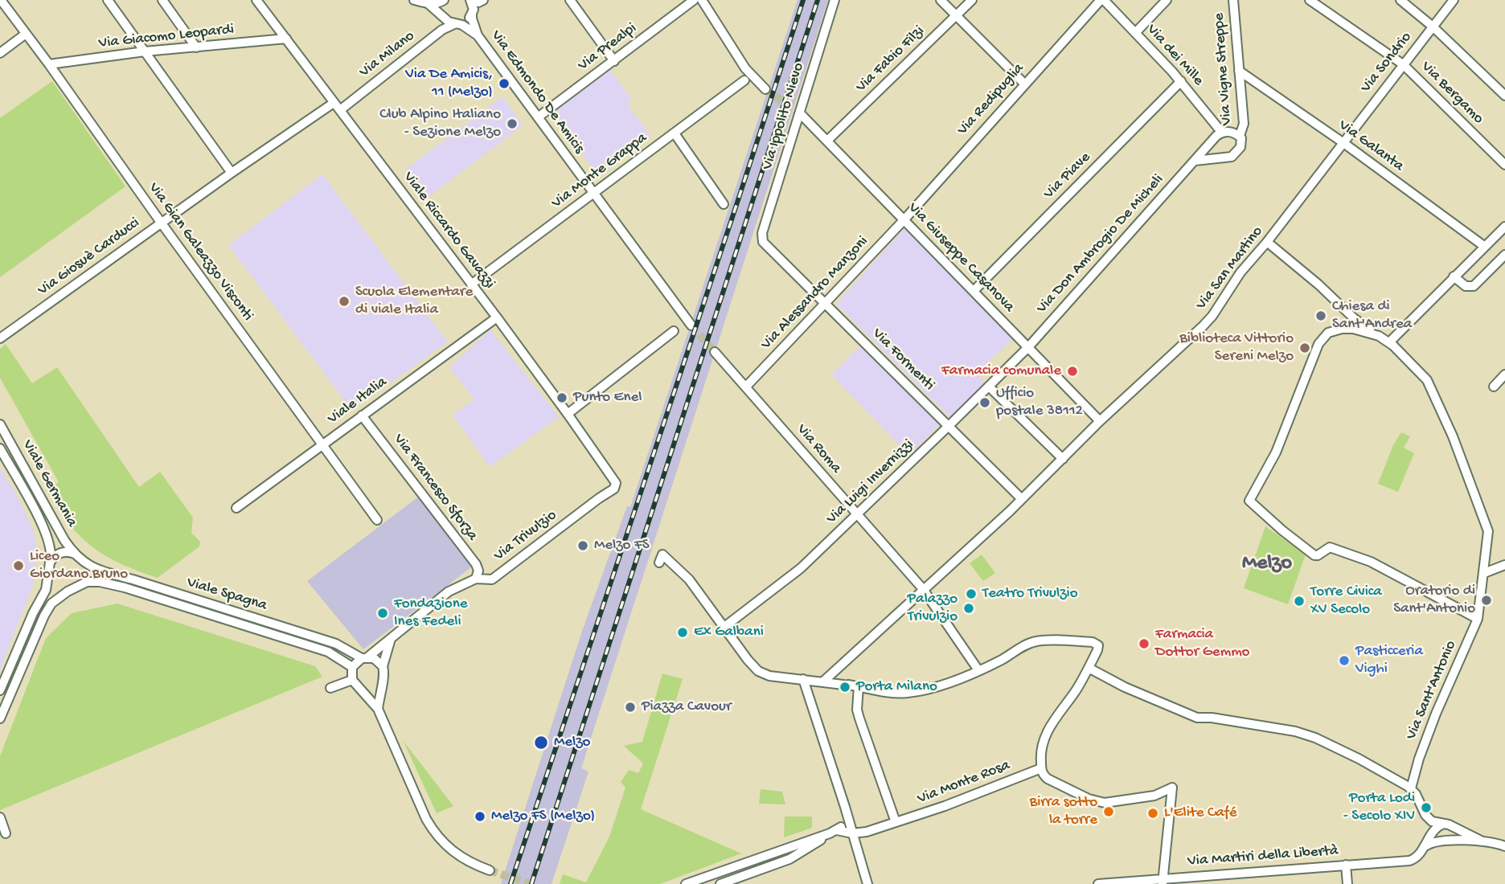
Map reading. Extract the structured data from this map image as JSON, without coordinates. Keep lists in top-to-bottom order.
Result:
{
  "streets": {
    "street": [
      "Via Giacomo Leopardi",
      "Via Prealpi",
      "Via Milano",
      "Via dei Mille",
      "Via Fabio Filzi",
      "Via Sondrio",
      "Via Vigne Streppe",
      "Via Edmondo De Amicis",
      "Via Bergamo",
      "Via Redipuglia",
      "Via Ippolito Nievo",
      "Via Galanta",
      "Via Monte Grappa",
      "Via Piave",
      "Viale Riccardo Gavazzi",
      "Via Don Ambrogio De Micheli",
      "Via Gian Galeazzo Visconti",
      "Via Giosuè Carducci",
      "Via Giuseppe Casanova",
      "Via San Martino",
      "Via Alessandro Manzoni",
      "Via Formenti",
      "Viale Italia",
      "Via Roma",
      "Via Luigi Invernizzi",
      "Viale Germania",
      "Via Francesco Sforza",
      "Via Trivulzio",
      "Viale Spagna",
      "Via Sant'Antonio",
      "Via Monte Rosa",
      "Via Martiri della Libertà"
    ]
  },
  "crossings": [
    ["Via Giacomo Leopardi", "Viale Riccardo Gavazzi"],
    ["Via Giacomo Leopardi", "Via Gian Galeazzo Visconti"],
    ["Via Prealpi", "Via Edmondo De Amicis"],
    ["Via Milano", "Via Edmondo De Amicis"],
    ["Via Milano", "Viale Riccardo Gavazzi"],
    ["Via dei Mille", "Via Redipuglia"],
    ["Via dei Mille", "Via Piave"],
    ["Via dei Mille", "Via Don Ambrogio De Micheli"],
    ["Via Sondrio", "Via Bergamo"],
    ["Via Sondrio", "Via Galanta"],
    ["Via Sondrio", "Via San Martino"],
    ["Via Vigne Streppe", "Via Galanta"],
    ["Via Edmondo De Amicis", "Via Monte Grappa"],
    ["Via Redipuglia", "Via Giuseppe Casanova"],
    ["Via Redipuglia", "Via Alessandro Manzoni"],
    ["Via Ippolito Nievo", "Via Formenti"],
    ["Via Galanta", "Via San Martino"],
    ["Via Monte Grappa", "Viale Riccardo Gavazzi"],
    ["Via Piave", "Via Giuseppe Casanova"],
    ["Viale Riccardo Gavazzi", "Via Giosuè Carducci"],
    ["Viale Riccardo Gavazzi", "Viale Italia"],
    ["Viale Riccardo Gavazzi", "Via Trivulzio"],
    ["Via Don Ambrogio De Micheli", "Via Giuseppe Casanova"],
    ["Via Don Ambrogio De Micheli", "Via Luigi Invernizzi"],
    ["Via Gian Galeazzo Visconti", "Via Giosuè Carducci"],
    ["Via Gian Galeazzo Visconti", "Viale Italia"],
    ["Via Giuseppe Casanova", "Via San Martino"],
    ["Via Giuseppe Casanova", "Via Alessandro Manzoni"],
    ["Via Giuseppe Casanova", "Via Luigi Invernizzi"],
    ["Via San Martino", "Via Formenti"],
    ["Via San Martino", "Via Roma"],
    ["Via San Martino", "Via Sant'Antonio"],
    ["Via Alessandro Manzoni", "Via Formenti"],
    ["Via Alessandro Manzoni", "Via Roma"],
    ["Via Formenti", "Via Luigi Invernizzi"],
    ["Viale Italia", "Via Francesco Sforza"],
    ["Via Roma", "Via Luigi Invernizzi"],
    ["Viale Germania", "Viale Spagna"],
    ["Via Francesco Sforza", "Via Trivulzio"],
    ["Via Trivulzio", "Viale Spagna"]
  ],
  "districts": ["Melzo"],
  "places": [
    "Via De Amicis, 11 (Melzo)",
    "Club Alpino Italiano - Sezione Melzo",
    "Scuola Elementare di viale Italia",
    "Chiesa di Sant'Andrea",
    "Biblioteca Vittorio Sereni Melzo",
    "Farmacia comunale",
    "Punto Enel",
    "Ufficio postale 38112",
    "Melzo FS",
    "Liceo Giordano Bruno",
    "Teatro Trivulzio",
    "Oratorio di Sant'Antonio",
    "Torre Civica XV Secolo",
    "Palazzo Trivulzio",
    "Fondazione Ines Fedeli",
    "Ex Galbani",
    "Farmacia Dottor Gemmo",
    "Pasticceria Vighi",
    "Porta Milano",
    "Piazza Cavour",
    "Melzo",
    "Porta Lodi - Secolo XIV",
    "Birra sotto la torre",
    "L'Elite Café",
    "Melzo FS (Melzo)"
  ]
}
